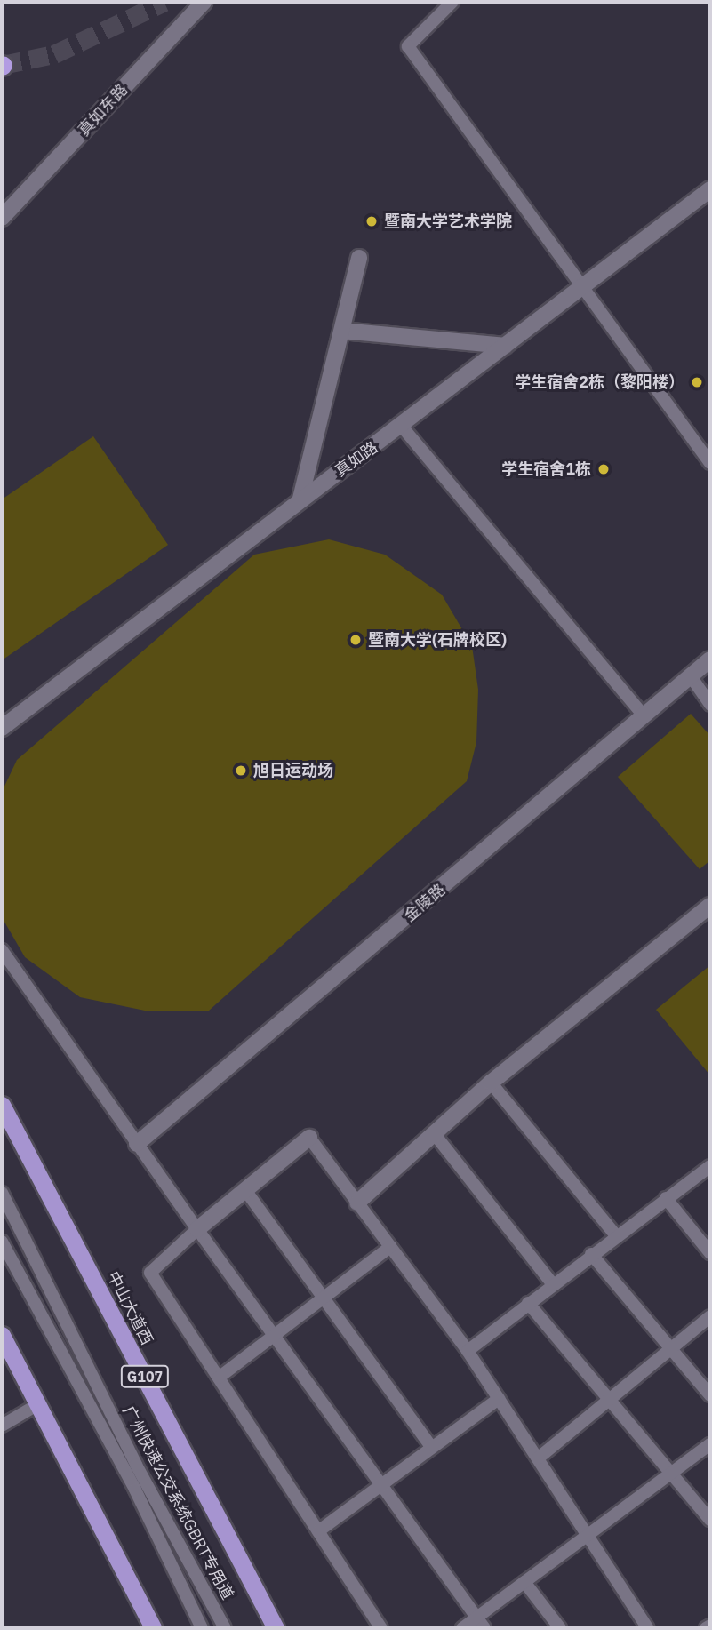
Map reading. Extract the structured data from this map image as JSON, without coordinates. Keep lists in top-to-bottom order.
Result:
{
  "streets": {
    "highway": ["中山大道西", "G107"],
    "street": ["真如东路", "真如路", "金陵路"],
    "lane": ["广州快速公交系统GBRT专用道"]
  },
  "places": [
    "暨南大学艺术学院",
    "学生宿舍2栋（黎阳楼）",
    "学生宿舍1栋",
    "暨南大学(石牌校区)",
    "旭日运动场"
  ]
}
